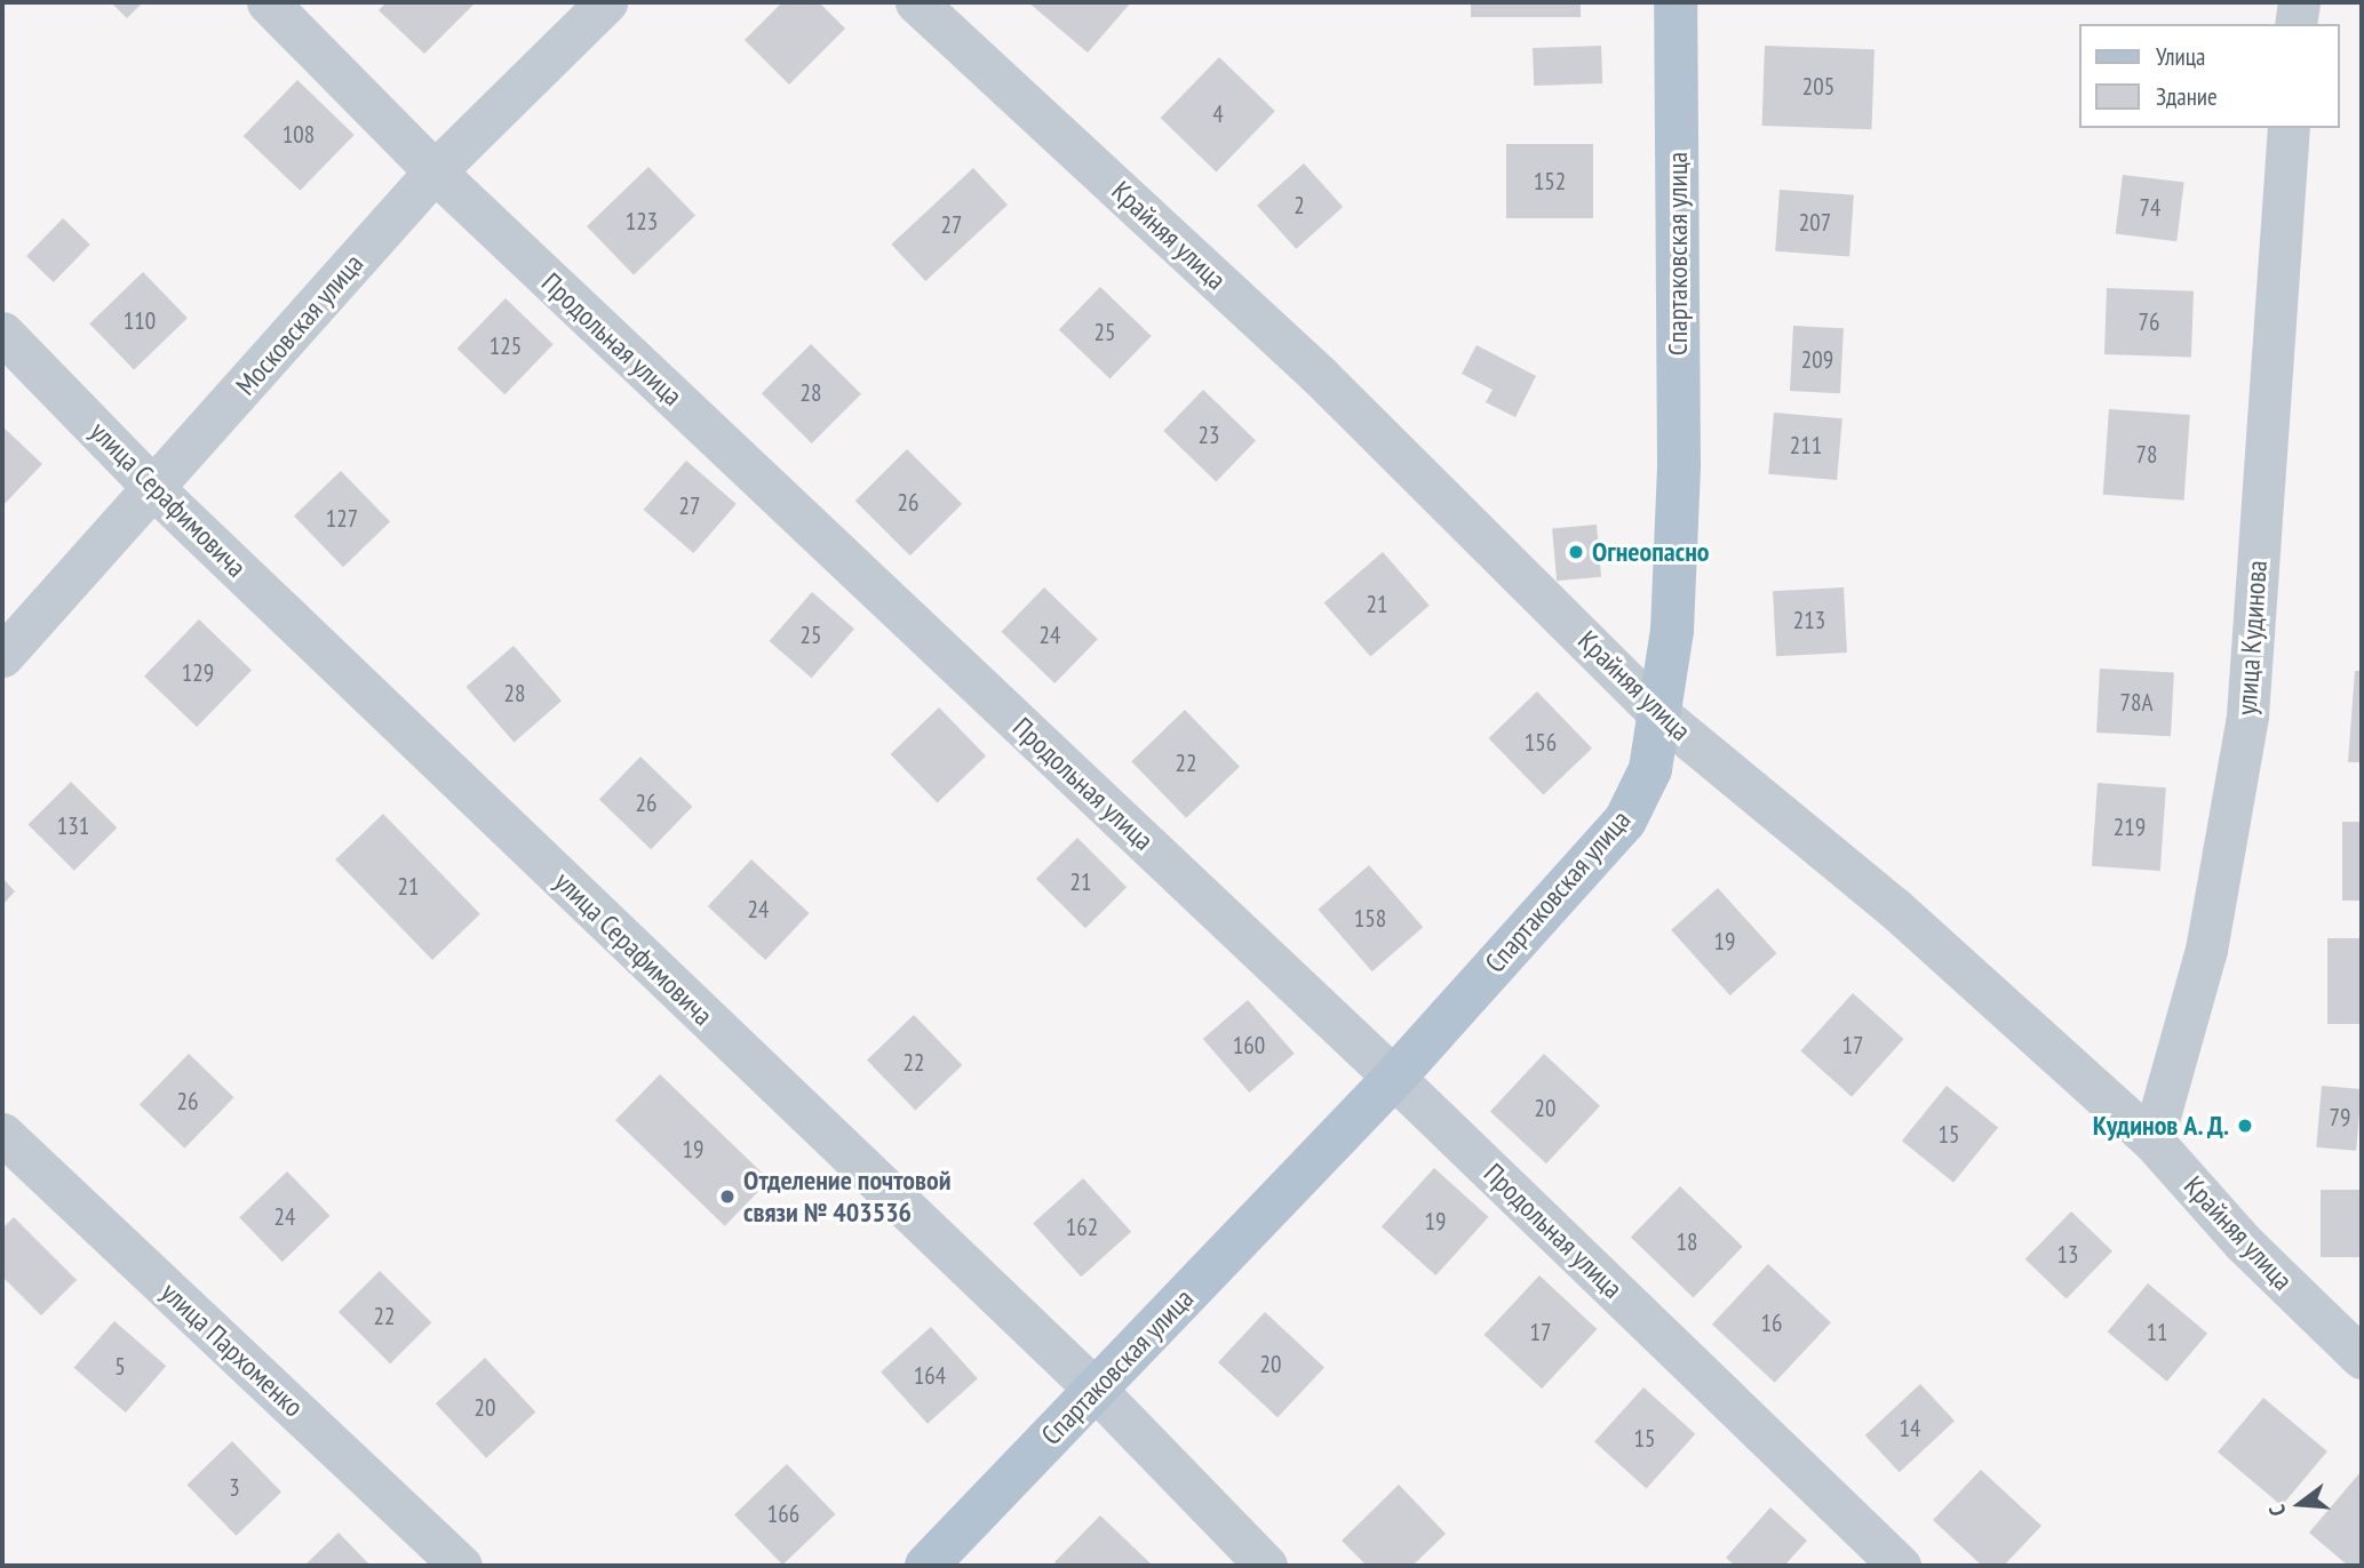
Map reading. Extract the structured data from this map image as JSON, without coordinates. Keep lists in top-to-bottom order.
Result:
{
  "streets": {
    "main road": ["Спартаковская улица"],
    "street": [
      "Крайняя улица",
      "Московская улица",
      "Продольная улица",
      "улица Серафимовича",
      "улица Кудинова",
      "улица Пархоменко"
    ]
  },
  "crossings": [
    ["Крайняя улица", "Спартаковская улица"],
    ["Крайняя улица", "улица Кудинова"],
    ["Спартаковская улица", "Продольная улица"],
    ["Спартаковская улица", "улица Серафимовича"],
    ["Московская улица", "Продольная улица"],
    ["Московская улица", "улица Серафимовича"]
  ],
  "places": ["Огнеопасно", "Кудинов A. Д.", "Отделение почтовой связи № 403536"],
  "house_numbers": [
    "205",
    "4",
    "108",
    "152",
    "2",
    "74",
    "123",
    "207",
    "27",
    "110",
    "76",
    "25",
    "125",
    "209",
    "28",
    "23",
    "211",
    "78",
    "26",
    "27",
    "127",
    "21",
    "213",
    "25",
    "24",
    "129",
    "28",
    "78А",
    "156",
    "22",
    "26",
    "131",
    "219",
    "21",
    "21",
    "24",
    "158",
    "19",
    "160",
    "17",
    "22",
    "26",
    "20",
    "79",
    "15",
    "19",
    "24",
    "19",
    "162",
    "18",
    "13",
    "22",
    "16",
    "17",
    "11",
    "20",
    "5",
    "164",
    "20",
    "14",
    "15",
    "3",
    "166"
  ],
  "legend": ["Улица", "Здание"],
  "north": "left"
}
